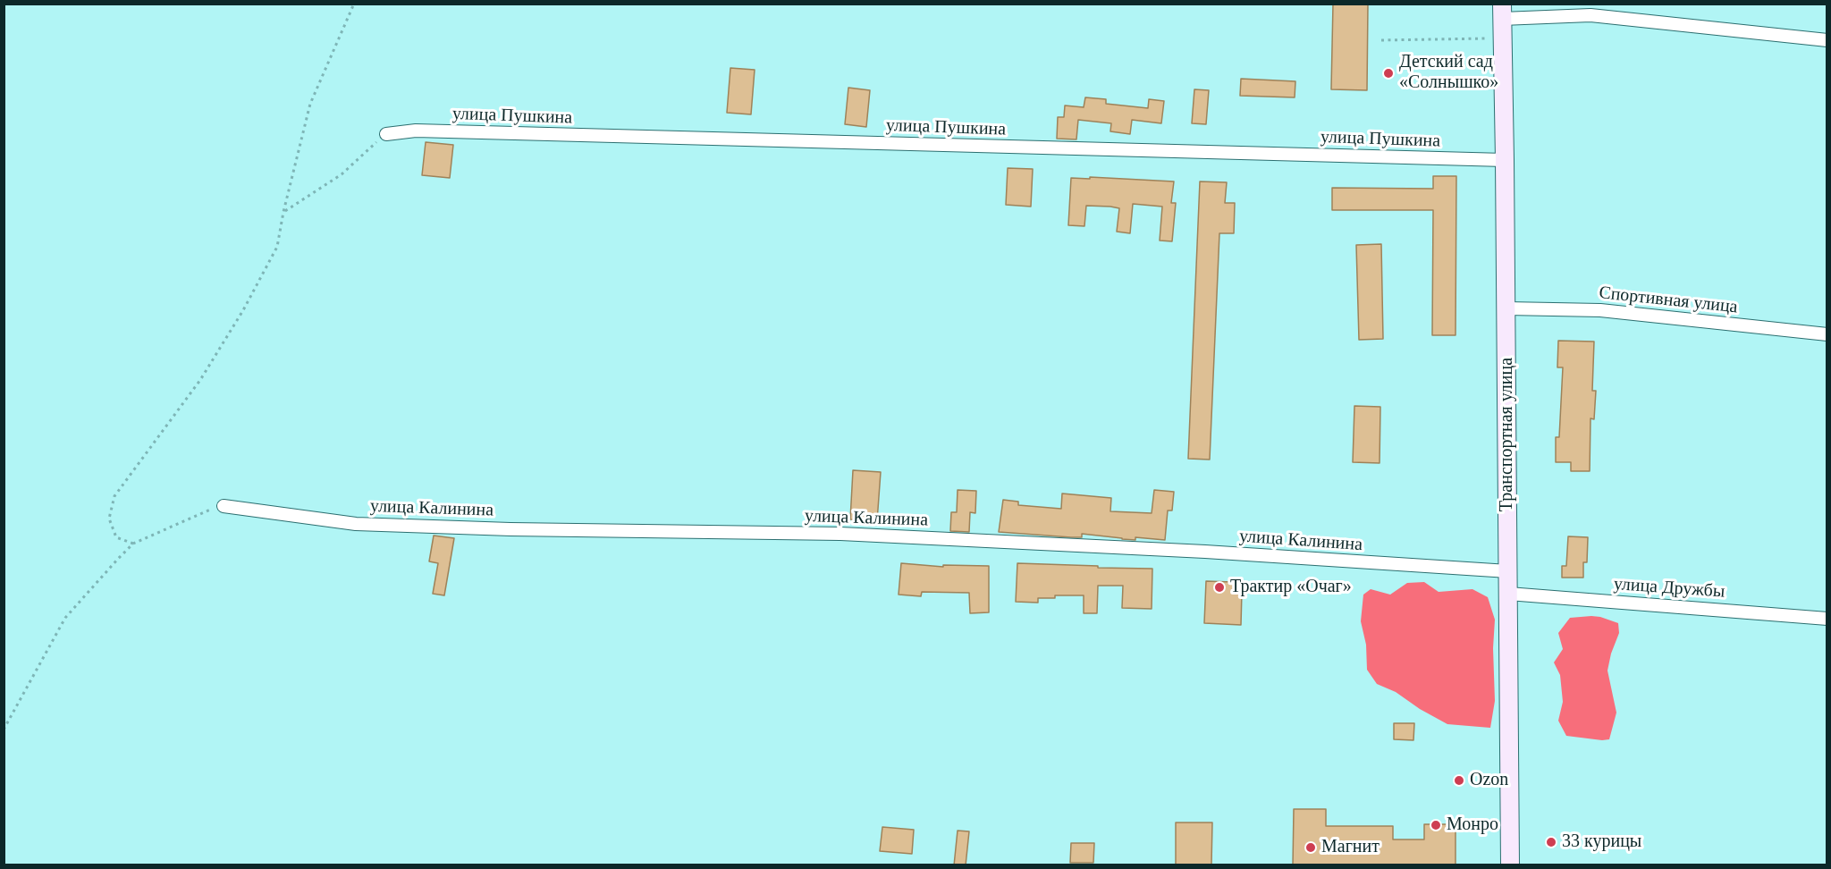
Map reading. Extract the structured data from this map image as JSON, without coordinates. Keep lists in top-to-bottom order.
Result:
{
  "streets": {
    "street": [
      "улица Пушкина",
      "Спортивная улица",
      "Транспортная улица",
      "улица Калинина",
      "улица Дружбы"
    ]
  },
  "crossings": [
    ["улица Пушкина", "Транспортная улица"],
    ["Спортивная улица", "Транспортная улица"],
    ["Транспортная улица", "улица Калинина"],
    ["Транспортная улица", "улица Дружбы"]
  ],
  "places": [
    "Детский сад «Солнышко»",
    "Трактир «Очаг»",
    "Ozon",
    "Монро",
    "33 курицы",
    "Магнит"
  ]
}
